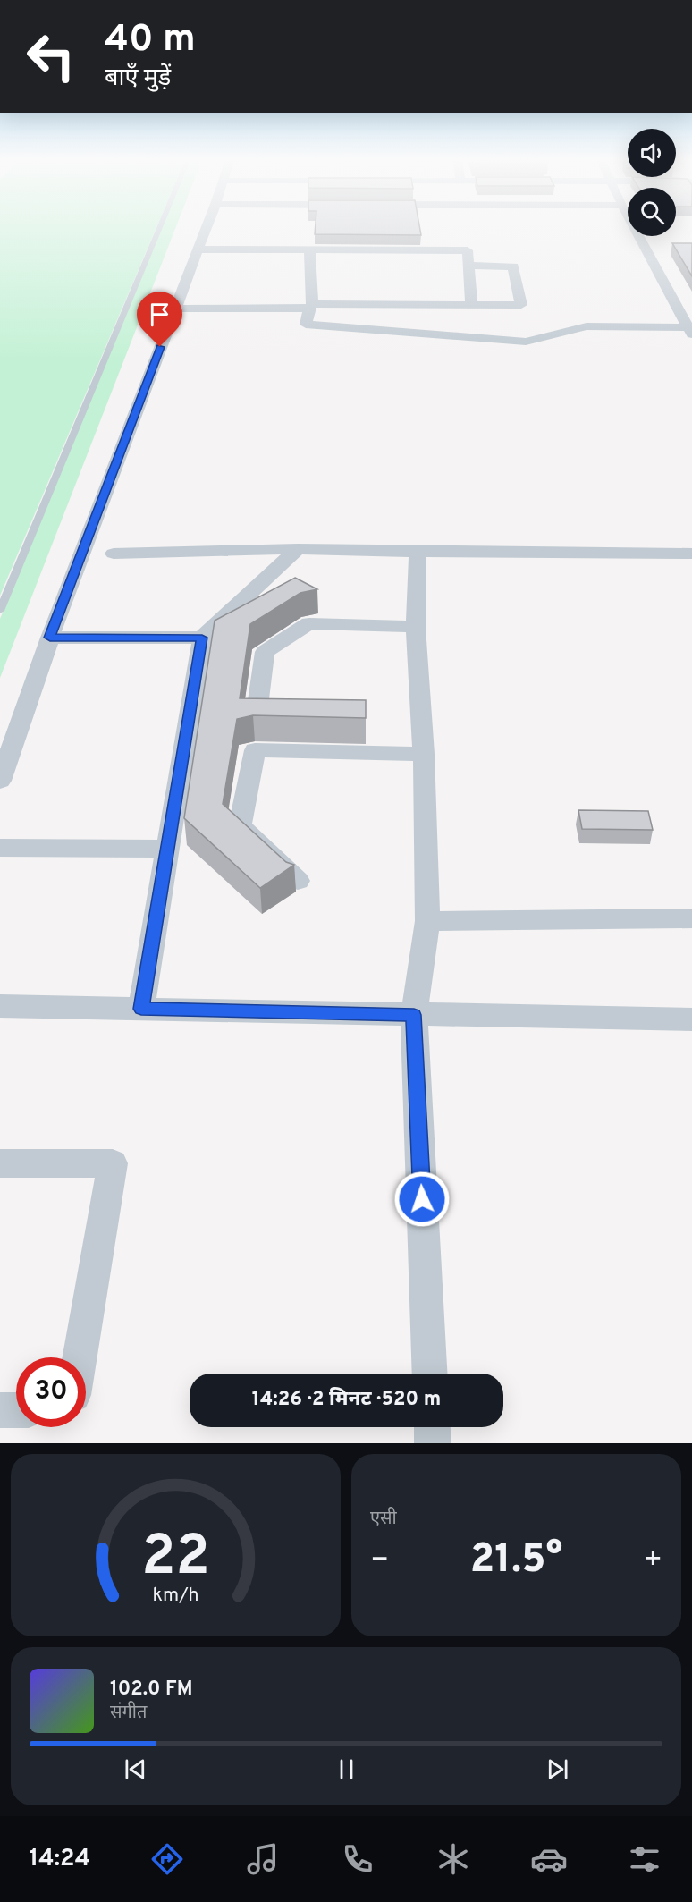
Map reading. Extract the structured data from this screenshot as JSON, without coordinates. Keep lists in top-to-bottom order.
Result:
{
  "page": {
    "turn": ["40 m", "बाएँ मुड़ें"],
    "limit": "30",
    "trip": "14:26 · 2 मिनट · 520 m",
    "tile": "एसी",
    "heat": ["−", "21.5°", "+"],
    "song": ["102.0 FM", "संगीत"],
    "tabs": "14:24",
    "gauge": ["22", "km/h"]
  }
}
